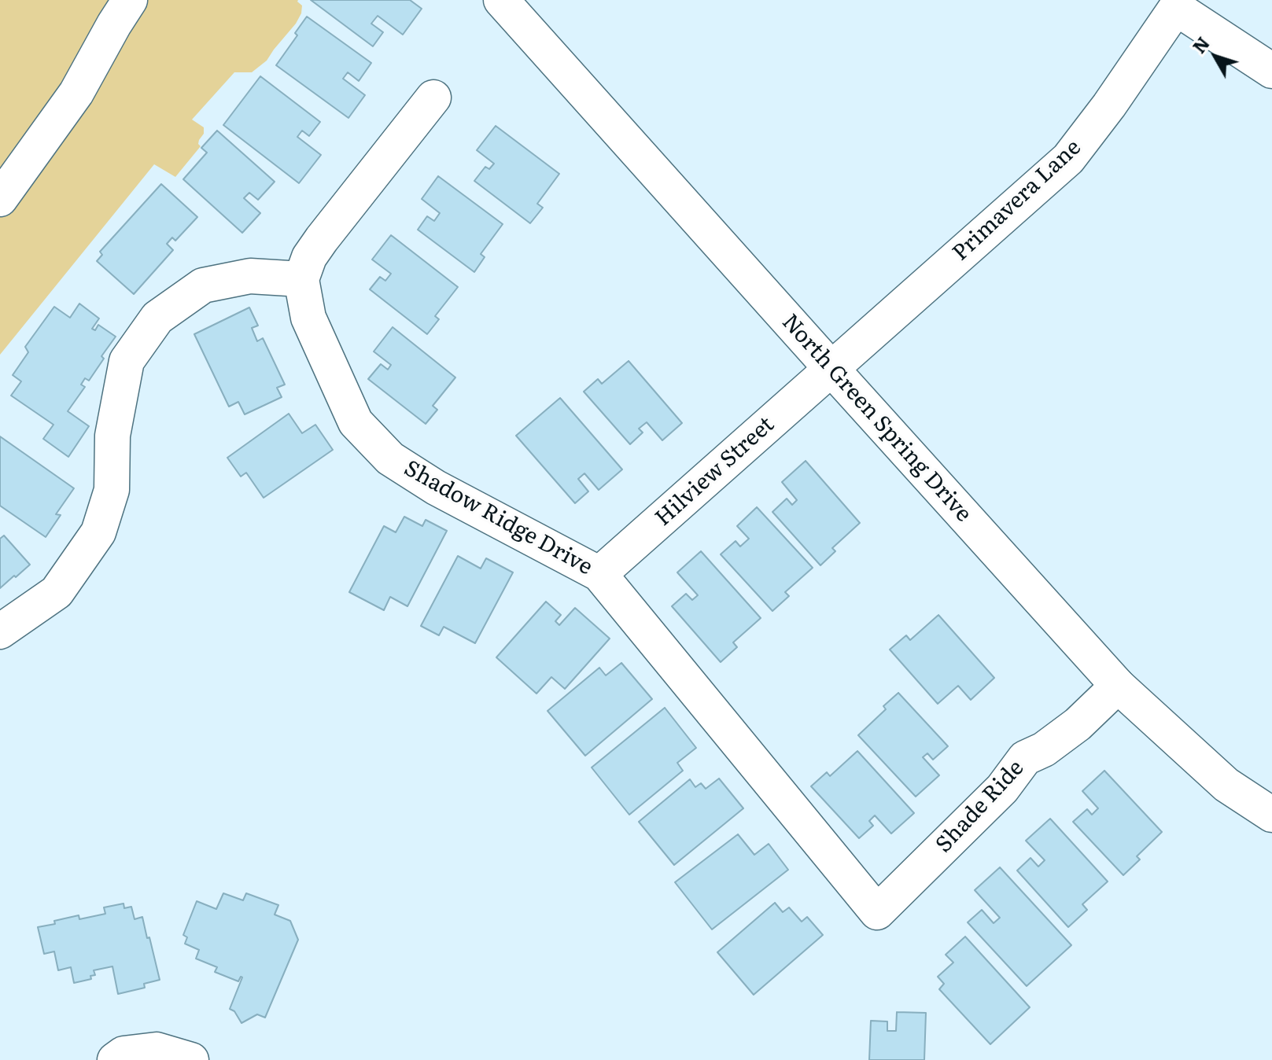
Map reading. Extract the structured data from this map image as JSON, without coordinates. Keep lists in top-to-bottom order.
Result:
{
  "streets": {
    "street": [
      "Primavera Lane",
      "North Green Spring Drive",
      "Hilview Street",
      "Shadow Ridge Drive",
      "Shade Ride"
    ]
  },
  "crossings": [
    ["Primavera Lane", "North Green Spring Drive"],
    ["Primavera Lane", "Hilview Street"],
    ["North Green Spring Drive", "Hilview Street"],
    ["North Green Spring Drive", "Shade Ride"],
    ["Hilview Street", "Shadow Ridge Drive"],
    ["Shadow Ridge Drive", "Shade Ride"]
  ],
  "north": "top left"
}
